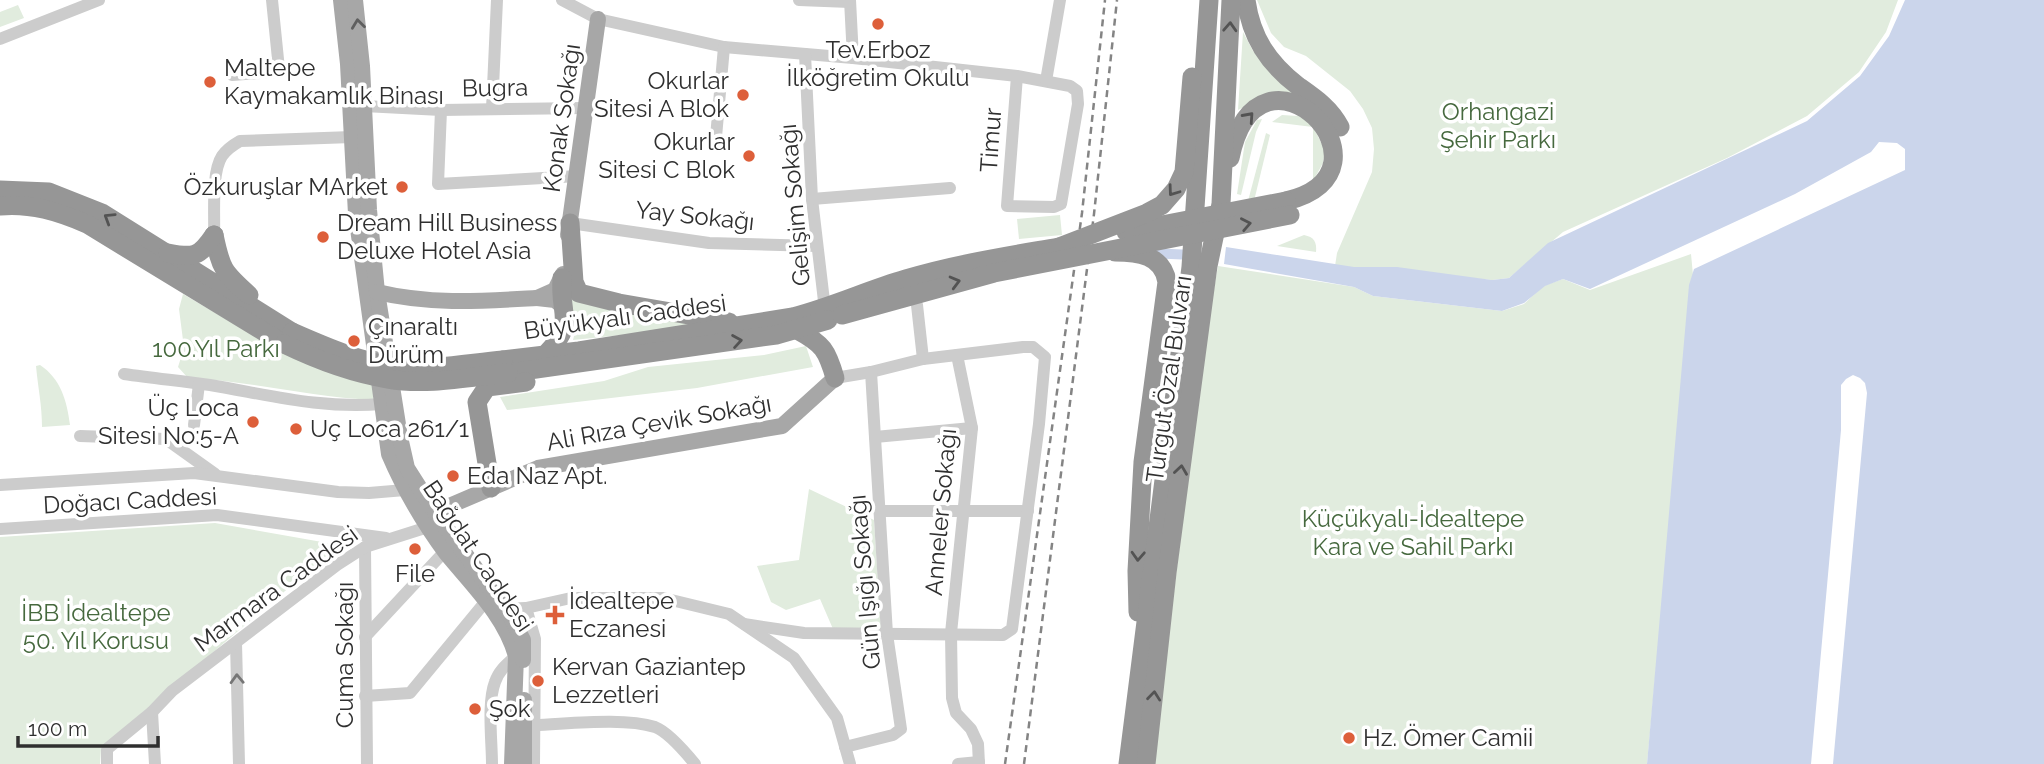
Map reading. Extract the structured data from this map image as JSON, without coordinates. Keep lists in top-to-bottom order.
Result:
{
  "streets": {
    "highway": ["Büyükyalı Caddesi", "Turgut Özal Bulvarı"],
    "main road": ["Konak Sokağı", "Ali Rıza Çevik Sokağı", "Bağdat Caddesi"],
    "street": [
      "Bugra",
      "Timur",
      "Gelişim Sokağı",
      "Yay Sokağı",
      "Doğacı Caddesi",
      "Anneler Sokağı",
      "Gün Işığı Sokağı",
      "Marmara Caddesi",
      "Cuma Sokağı"
    ]
  },
  "crossings": [
    ["Bugra", "Konak Sokağı"],
    ["Bugra", "Bağdat Caddesi"],
    ["Konak Sokağı", "Yay Sokağı"],
    ["Gelişim Sokağı", "Yay Sokağı"],
    ["Gelişim Sokağı", "Büyükyalı Caddesi"],
    ["Ali Rıza Çevik Sokağı", "Bağdat Caddesi"],
    ["Ali Rıza Çevik Sokağı", "Marmara Caddesi"],
    ["Doğacı Caddesi", "Marmara Caddesi"],
    ["Bağdat Caddesi", "Marmara Caddesi"],
    ["Marmara Caddesi", "Cuma Sokağı"]
  ],
  "parks": [
    "Orhangazi Şehir Parkı",
    "100.Yıl Parkı",
    "Küçükyalı-İdealtepe Kara ve Sahil Parkı",
    "İBB İdealtepe 50. Yıl Korusu"
  ],
  "places": {
    "other": [
      "Tev.Erboz İlköğretim Okulu",
      "Maltepe Kaymakamlık Binası",
      "Okurlar Sitesi A Blok",
      "Okurlar Sitesi C Blok",
      "Özkuruşlar MArket",
      "Dream Hill Business Deluxe Hotel Asia",
      "Çınaraltı Dürüm",
      "Üç Loca Sitesi No:5-A",
      "Uç Loca 261/1",
      "Eda Naz Apt.",
      "File",
      "Kervan Gaziantep Lezzetleri",
      "Şok",
      "Hz. Ömer Camii"
    ],
    "health": ["İdealtepe Eczanesi"]
  },
  "scale_bar": "100 m"
}
